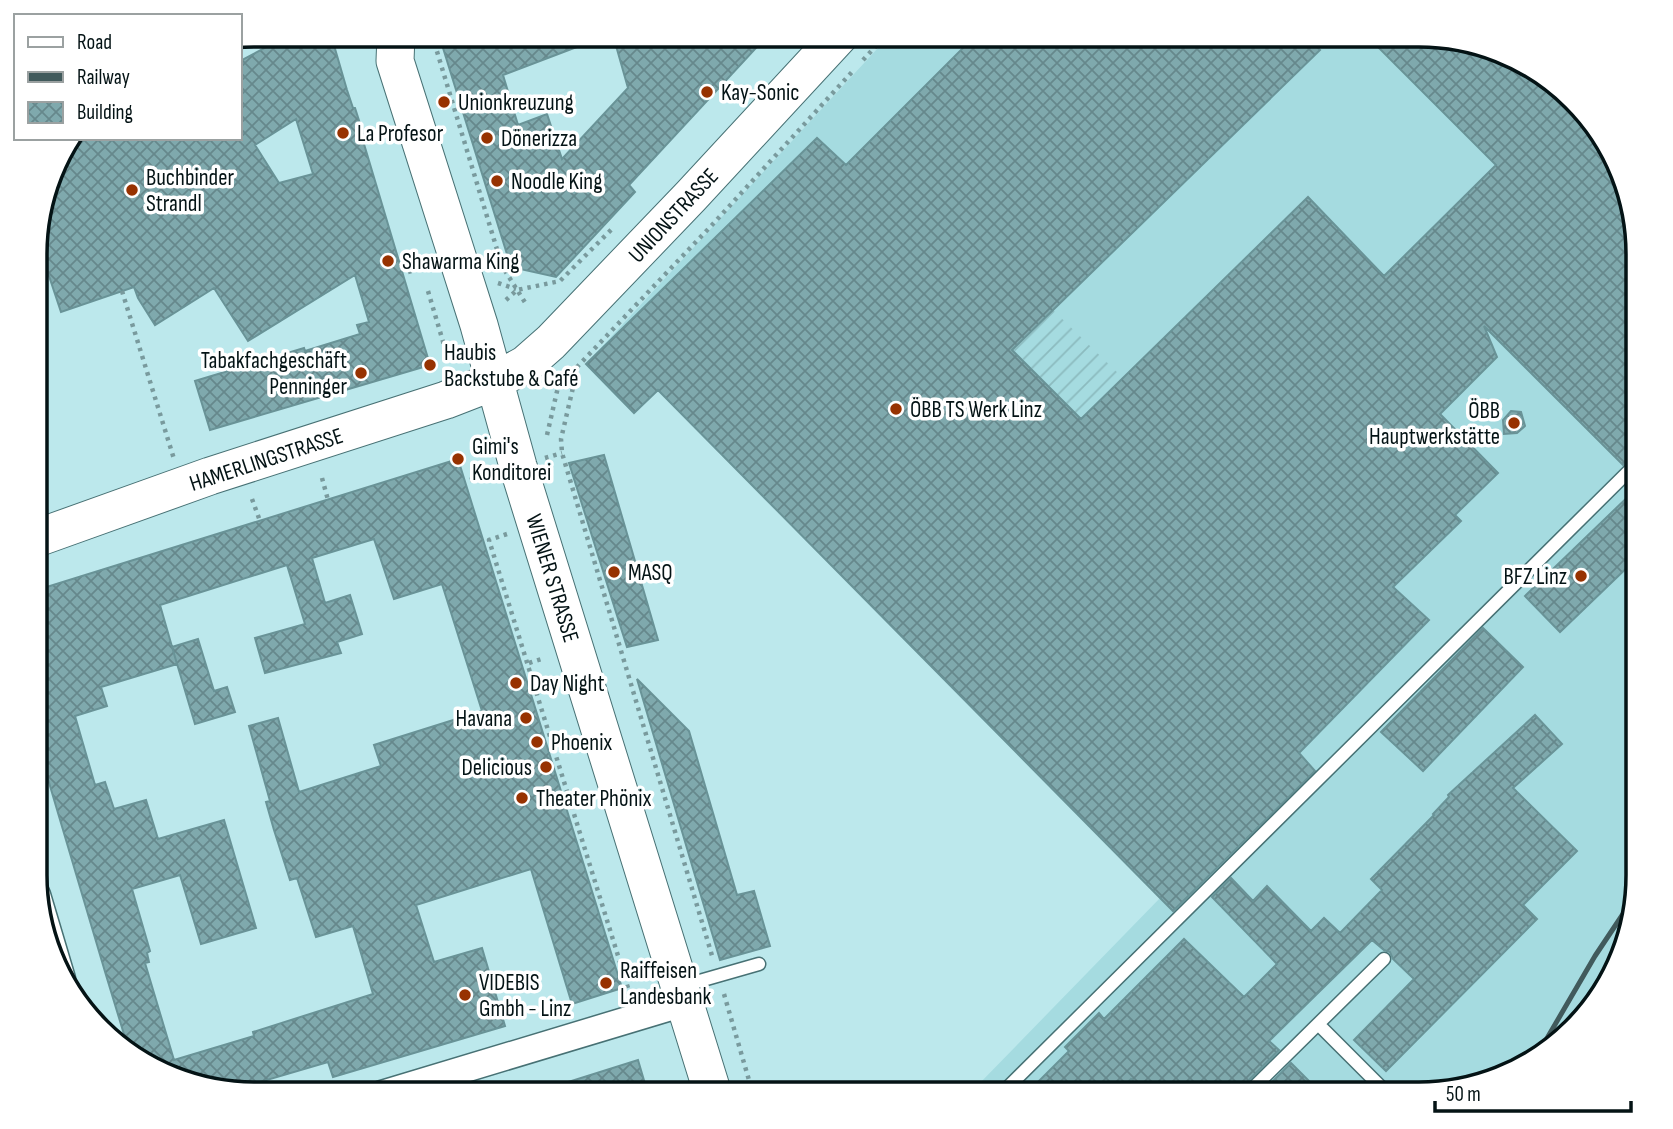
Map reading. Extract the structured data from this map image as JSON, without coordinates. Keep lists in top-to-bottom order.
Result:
{
  "streets": {
    "main road": ["UNIONSTRASSE", "HAMERLINGSTRASSE", "WIENER STRASSE"]
  },
  "crossings": [
    ["UNIONSTRASSE", "HAMERLINGSTRASSE"],
    ["UNIONSTRASSE", "WIENER STRASSE"],
    ["HAMERLINGSTRASSE", "WIENER STRASSE"]
  ],
  "places": [
    "Kay-Sonic",
    "Unionkreuzung",
    "La Profesor",
    "Dönerizza",
    "Noodle King",
    "Buchbinder Strandl",
    "Shawarma King",
    "Haubis Backstube & Café",
    "Tabakfachgeschäft Penninger",
    "ÖBB TS Werk Linz",
    "ÖBB Hauptwerkstätte",
    "Gimi's Konditorei",
    "MASQ",
    "BFZ Linz",
    "Day Night",
    "Havana",
    "Phoenix",
    "Delicious",
    "Theater Phönix",
    "Raiffeisen Landesbank",
    "VIDEBIS Gmbh - Linz"
  ],
  "legend": ["Road", "Railway", "Building"],
  "scale_bar": "50 m"
}
